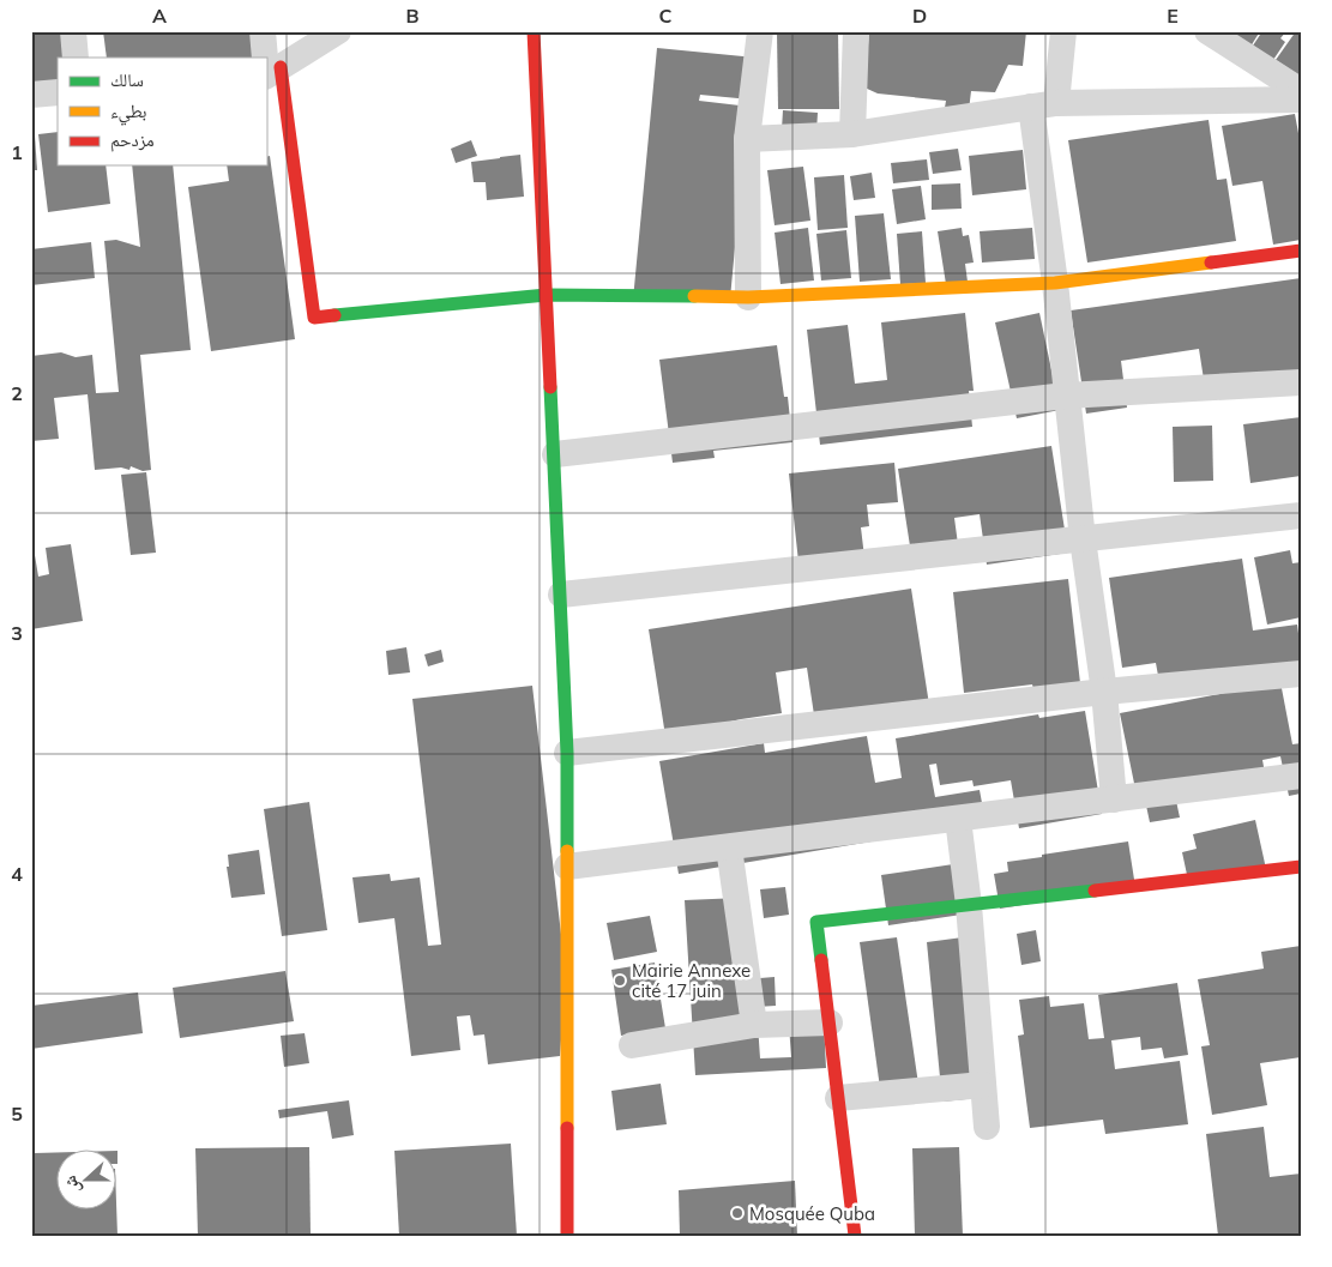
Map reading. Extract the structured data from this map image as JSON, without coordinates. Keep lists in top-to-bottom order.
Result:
{
  "places": ["Mairie Annexe cité 17 juin", "Mosquée Quba"],
  "legend": ["سالك", "بطيء", "مزدحم"],
  "north": "left",
  "grid": {
    "columns": [
      "A",
      "B",
      "C",
      "D",
      "E"
    ],
    "rows": [
      "1",
      "2",
      "3",
      "4",
      "5"
    ]
  }
}
